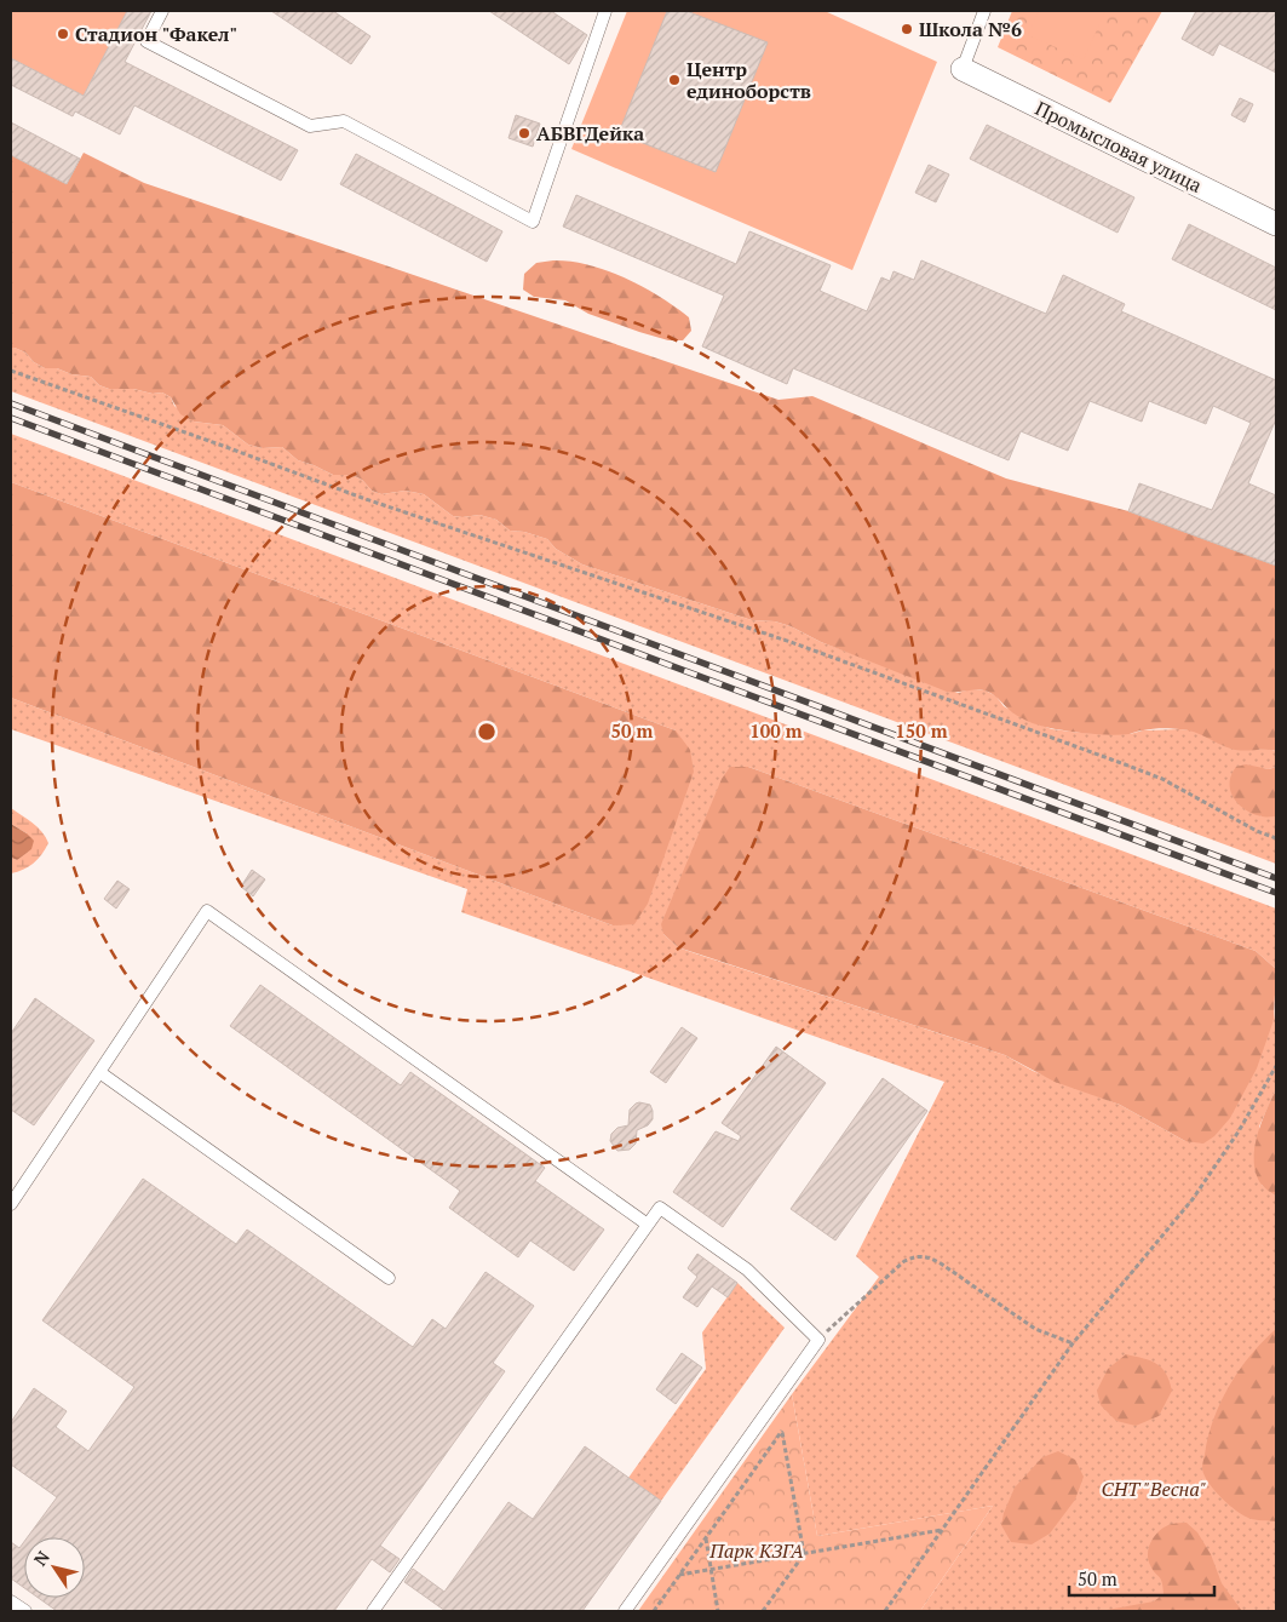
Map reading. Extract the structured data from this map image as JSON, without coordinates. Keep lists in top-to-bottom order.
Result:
{
  "streets": {
    "street": ["Промысловая улица"]
  },
  "parks": ["СНТ \"Весна\"", "Парк КЗГА"],
  "places": [
    "Школа №6",
    "Стадион \"Факел\"",
    "Центр единоборств",
    "АБВГДейка"
  ],
  "scale_bar": "50 m",
  "north": "top left",
  "rings": ["50 m", "100 m", "150 m"]
}
